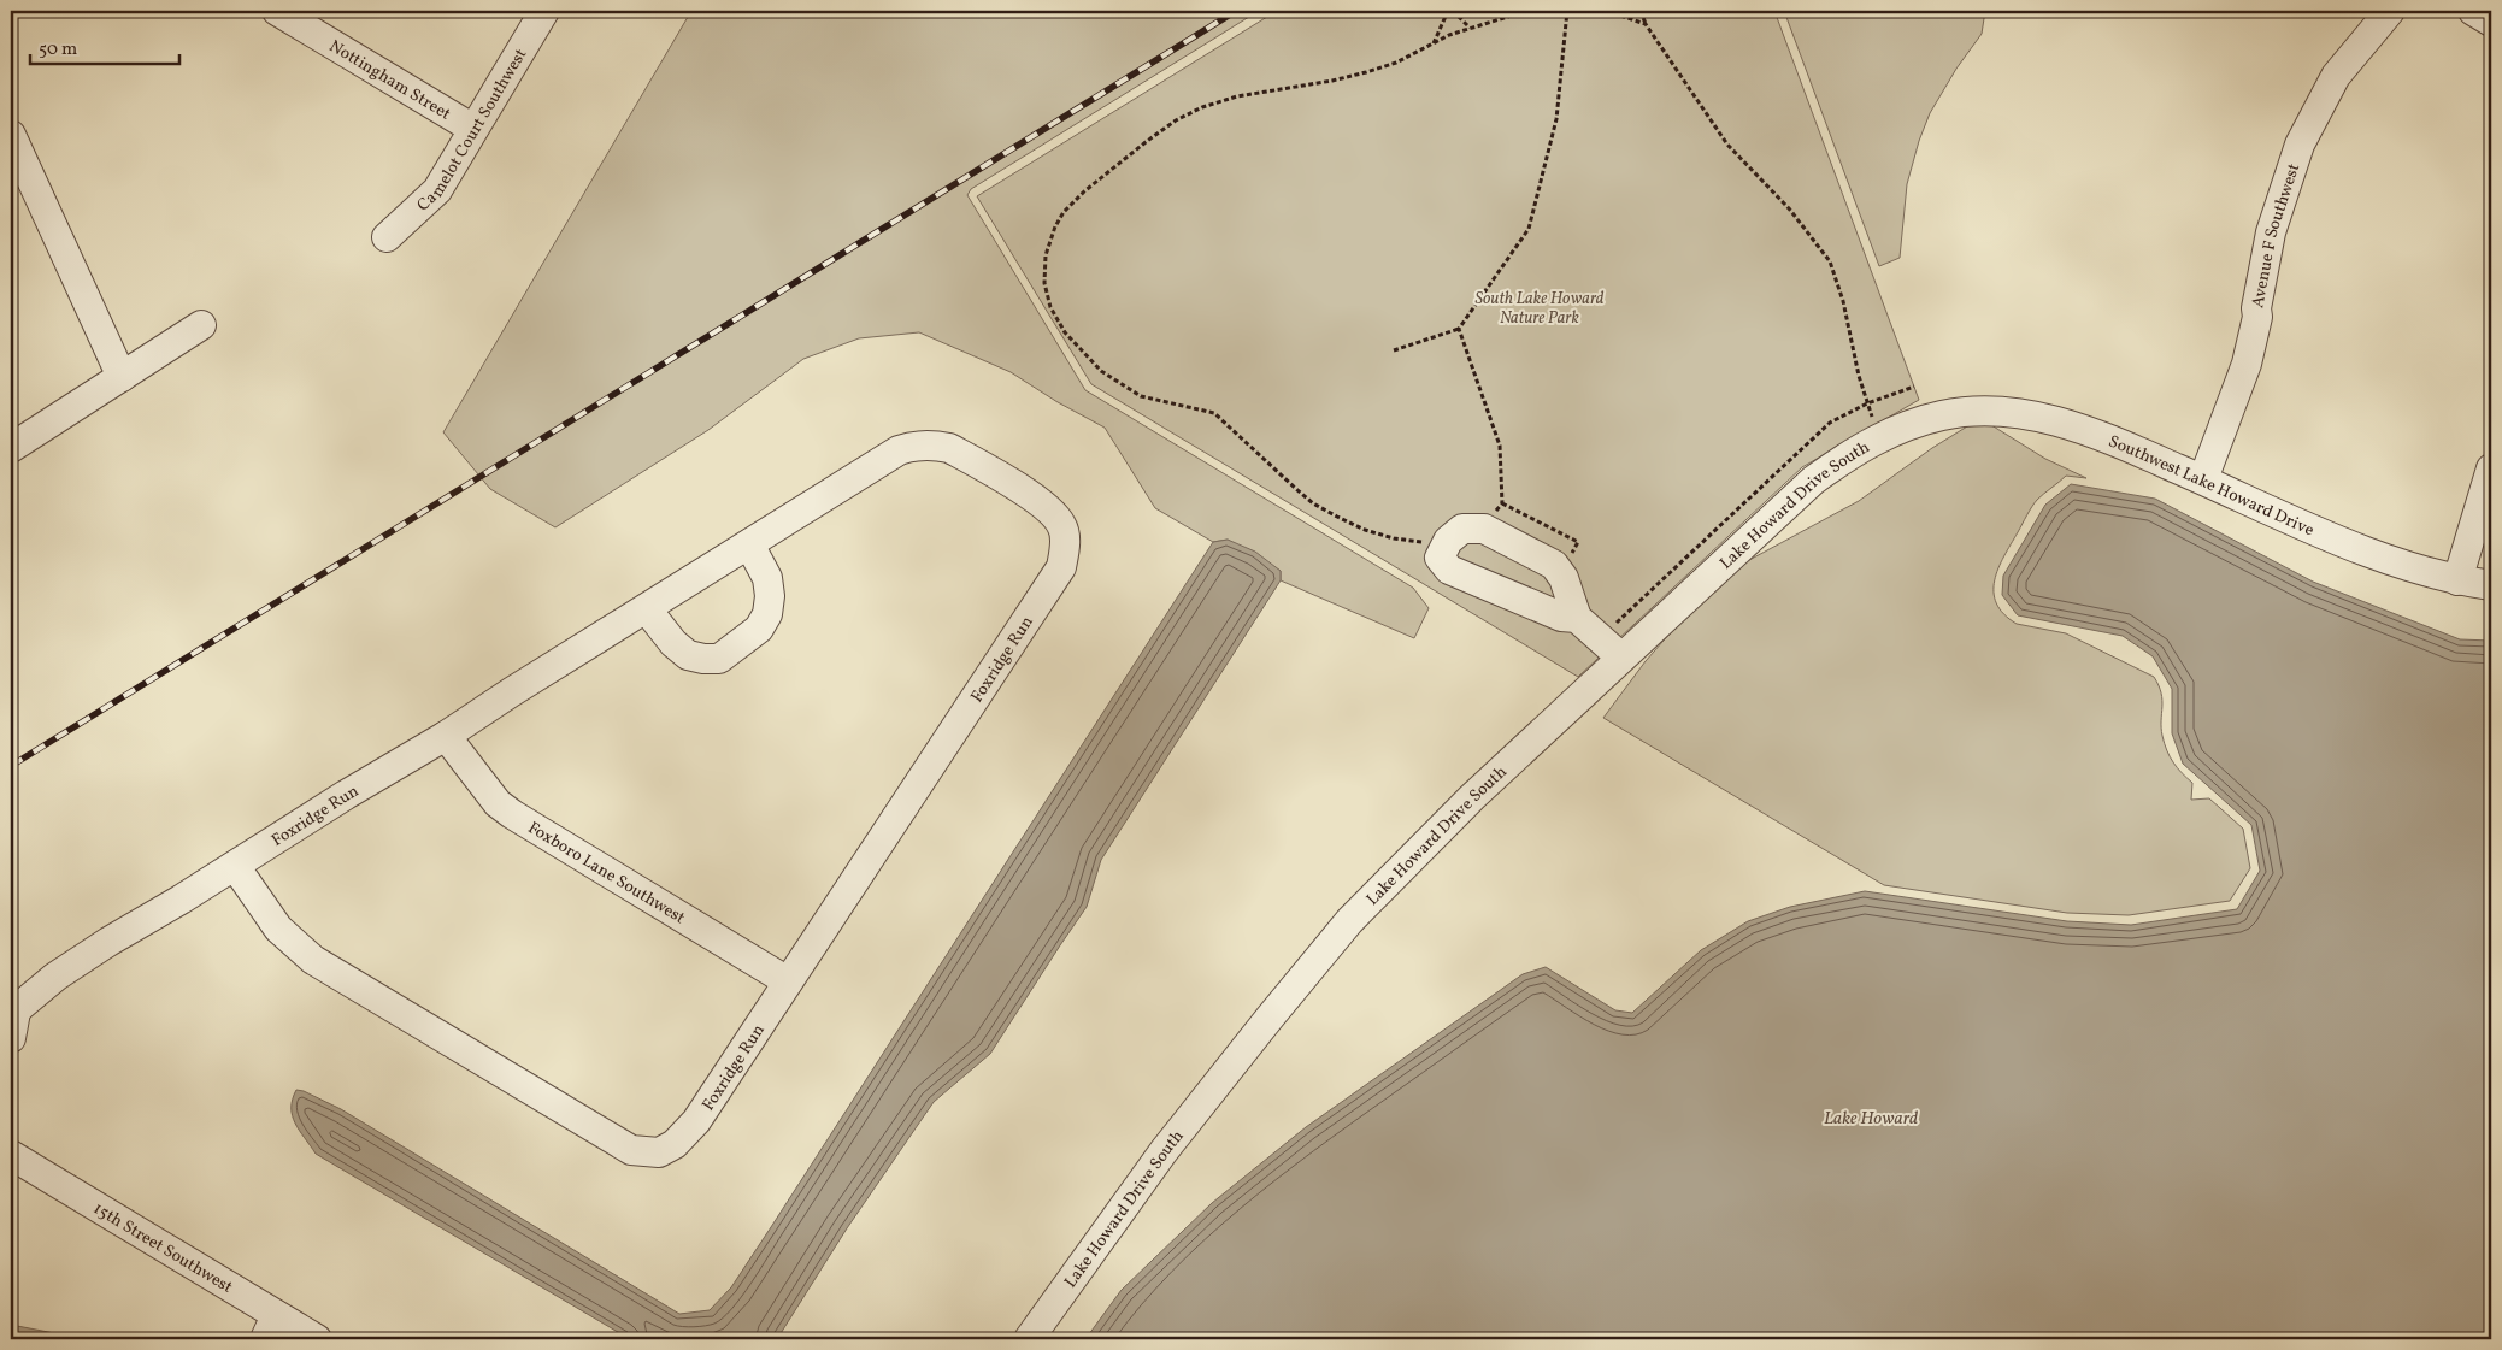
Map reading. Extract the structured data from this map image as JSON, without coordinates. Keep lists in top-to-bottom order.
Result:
{
  "streets": {
    "street": [
      "Nottingham Street",
      "Camelot Court Southwest",
      "Avenue F Southwest",
      "Southwest Lake Howard Drive",
      "Lake Howard Drive South",
      "Foxridge Run",
      "Foxboro Lane Southwest",
      "15th Street Southwest"
    ]
  },
  "crossings": [
    ["Nottingham Street", "Camelot Court Southwest"],
    ["Avenue F Southwest", "Southwest Lake Howard Drive"],
    ["Southwest Lake Howard Drive", "Lake Howard Drive South"],
    ["Foxridge Run", "Foxboro Lane Southwest"]
  ],
  "water": ["Lake Howard"],
  "parks": ["South Lake Howard Nature Park"],
  "scale_bar": "50 m"
}
